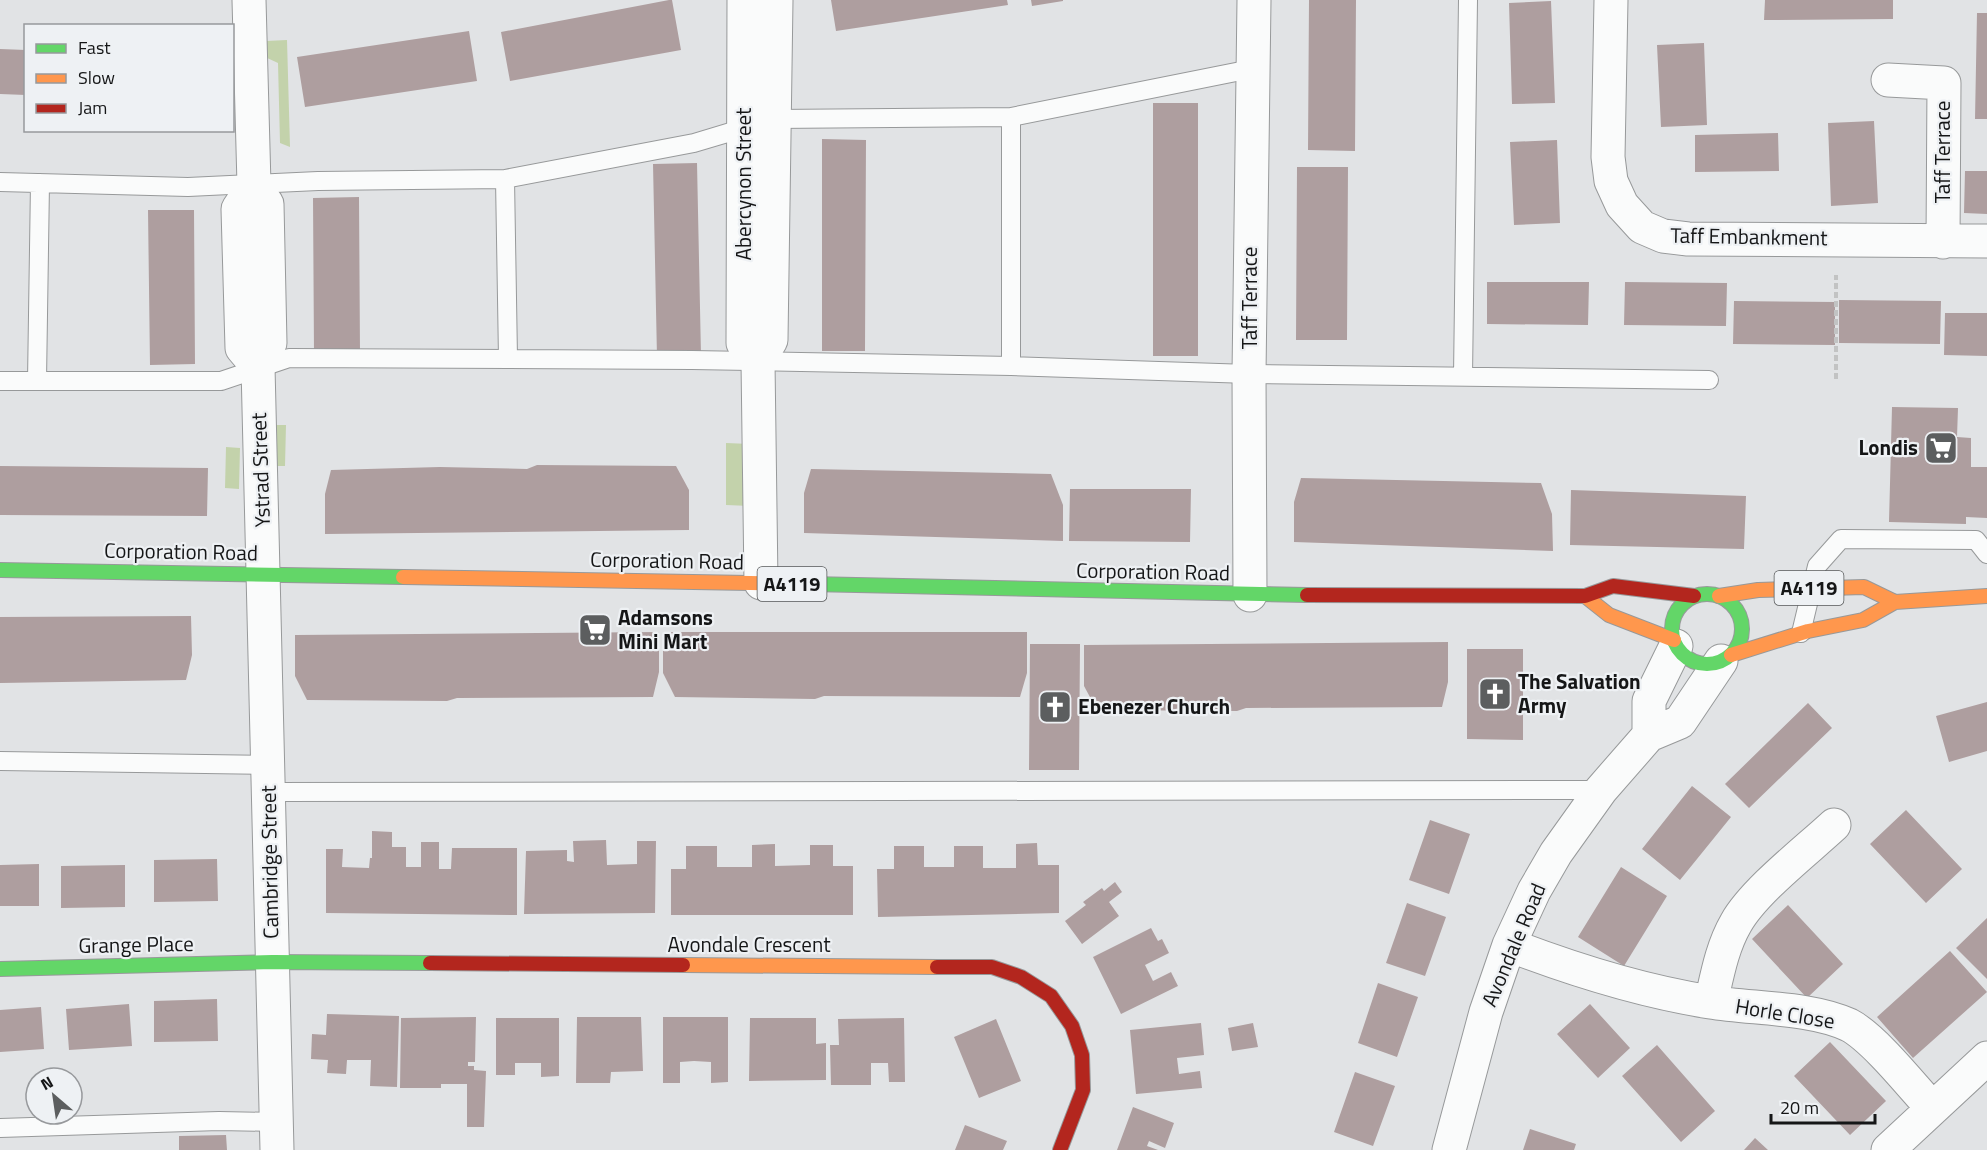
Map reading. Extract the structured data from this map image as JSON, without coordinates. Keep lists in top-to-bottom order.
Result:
{
  "streets": {
    "main road": [
      "Corporation Road",
      "A4119",
      "Grange Place",
      "Avondale Crescent"
    ],
    "street": [
      "Taff Terrace",
      "Abercynon Street",
      "Taff Embankment",
      "Ystrad Street",
      "Cambridge Street",
      "Avondale Road",
      "Horle Close"
    ]
  },
  "crossings": [
    ["Taff Terrace", "Taff Embankment"],
    ["Taff Terrace", "Corporation Road"],
    ["Abercynon Street", "Corporation Road"],
    ["Ystrad Street", "Corporation Road"],
    ["Ystrad Street", "Cambridge Street"],
    ["Corporation Road", "A4119"],
    ["Corporation Road", "Cambridge Street"],
    ["Corporation Road", "Avondale Road"],
    ["A4119", "Avondale Road"],
    ["Cambridge Street", "Grange Place"],
    ["Cambridge Street", "Avondale Crescent"],
    ["Grange Place", "Avondale Crescent"],
    ["Avondale Road", "Horle Close"]
  ],
  "places": {
    "supermarket": ["Londis", "Adamsons Mini Mart"],
    "church": ["The Salvation Army", "Ebenezer Church"]
  },
  "legend": ["Fast", "Slow", "Jam"],
  "scale_bar": "20 m",
  "north": "top left"
}
